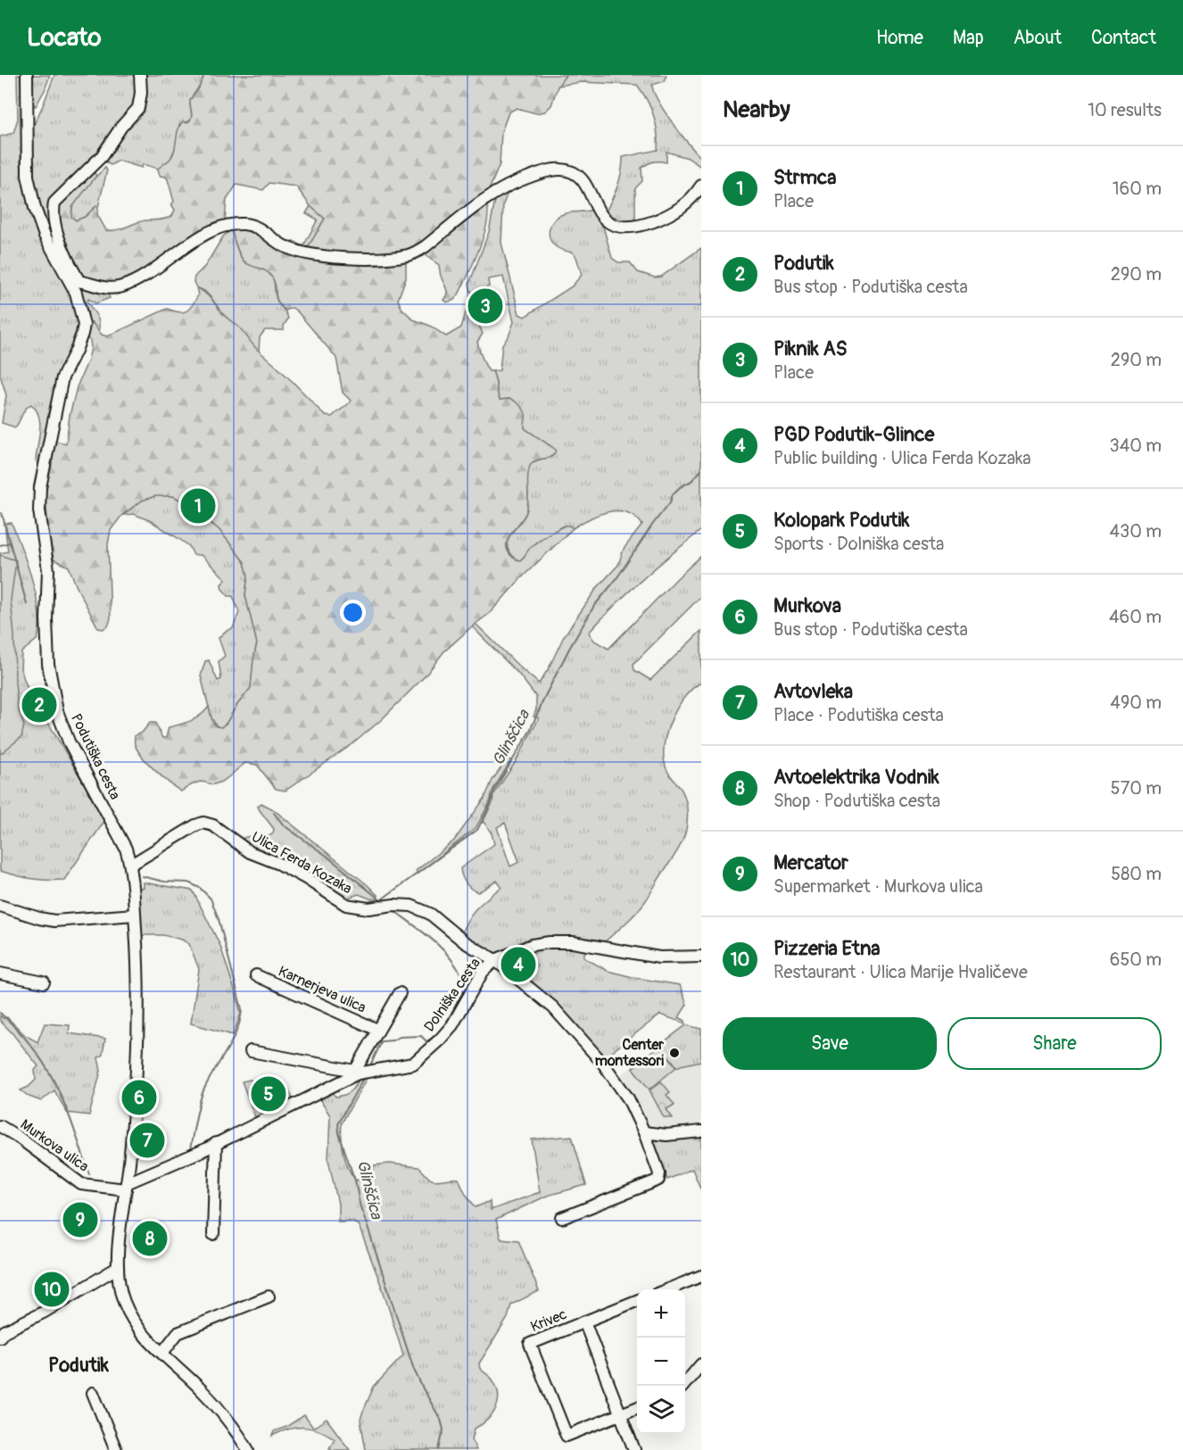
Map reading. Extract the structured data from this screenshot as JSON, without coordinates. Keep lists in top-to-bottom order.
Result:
{
  "streets": {
    "street": [
      "Podutiška cesta",
      "Ulica Ferda Kozaka",
      "Karnerjeva ulica",
      "Dolniška cesta",
      "Murkova ulica",
      "Krivec"
    ]
  },
  "crossings": [
    ["Podutiška cesta", "Ulica Ferda Kozaka"],
    ["Podutiška cesta", "Dolniška cesta"],
    ["Podutiška cesta", "Murkova ulica"],
    ["Dolniška cesta", "Murkova ulica"]
  ],
  "districts": ["Podutik"],
  "water": ["Glinščica"],
  "places": ["Center montessori"],
  "page": {
    "header": "Locato",
    "nav": [
      "Home",
      "Map",
      "About",
      "Contact"
    ],
    "heading": ["Nearby", "10 results"],
    "list": [
      {
        "mark": "1",
        "name": "Strmca",
        "note": "Place",
        "value": "160 m"
      },
      {
        "mark": "2",
        "name": "Podutik",
        "note": "Bus stop · Podutiška cesta",
        "value": "290 m"
      },
      {
        "mark": "3",
        "name": "Piknik AS",
        "note": "Place",
        "value": "290 m"
      },
      {
        "mark": "4",
        "name": "PGD Podutik-Glince",
        "note": "Public building · Ulica Ferda Kozaka",
        "value": "340 m"
      },
      {
        "mark": "5",
        "name": "Kolopark Podutik",
        "note": "Sports · Dolniška cesta",
        "value": "430 m"
      },
      {
        "mark": "6",
        "name": "Murkova",
        "note": "Bus stop · Podutiška cesta",
        "value": "460 m"
      },
      {
        "mark": "7",
        "name": "Avtovleka",
        "note": "Place · Podutiška cesta",
        "value": "490 m"
      },
      {
        "mark": "8",
        "name": "Avtoelektrika Vodnik",
        "note": "Shop · Podutiška cesta",
        "value": "570 m"
      },
      {
        "mark": "9",
        "name": "Mercator",
        "note": "Supermarket · Murkova ulica",
        "value": "580 m"
      },
      {
        "mark": "10",
        "name": "Pizzeria Etna",
        "note": "Restaurant · Ulica Marije Hvaličeve",
        "value": "650 m"
      }
    ],
    "pins": [
      "3",
      "1",
      "2",
      "4",
      "5",
      "6",
      "7",
      "9",
      "8",
      "10"
    ],
    "buttons": ["Save", "Share"],
    "map_buttons": ["+", "−"]
  }
}
